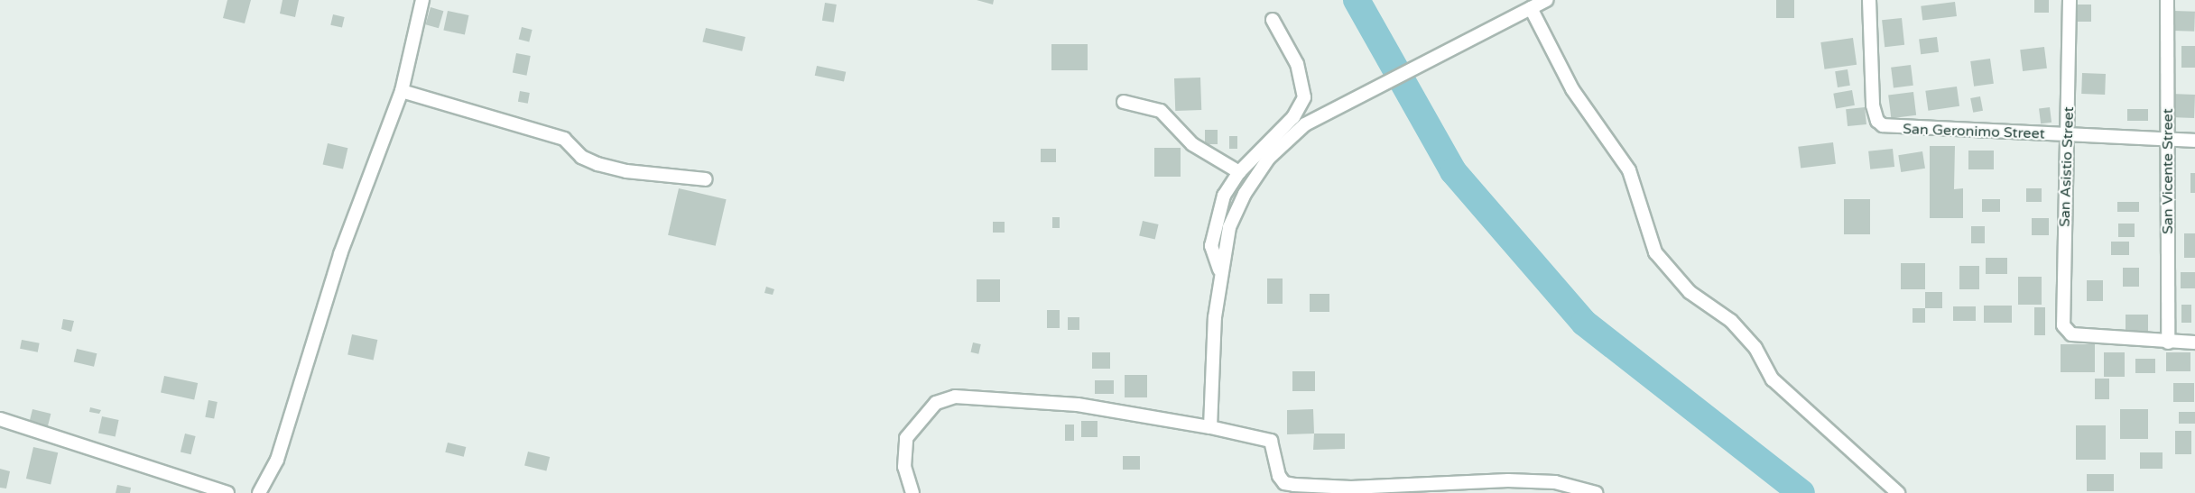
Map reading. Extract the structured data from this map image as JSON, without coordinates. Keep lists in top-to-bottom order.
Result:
{
  "streets": {
    "street": ["San Geronimo Street", "San Asistio Street", "San Vicente Street"]
  },
  "crossings": [
    ["San Geronimo Street", "San Asistio Street"],
    ["San Geronimo Street", "San Vicente Street"],
    ["San Asistio Street", "San Vicente Street"]
  ]
}
